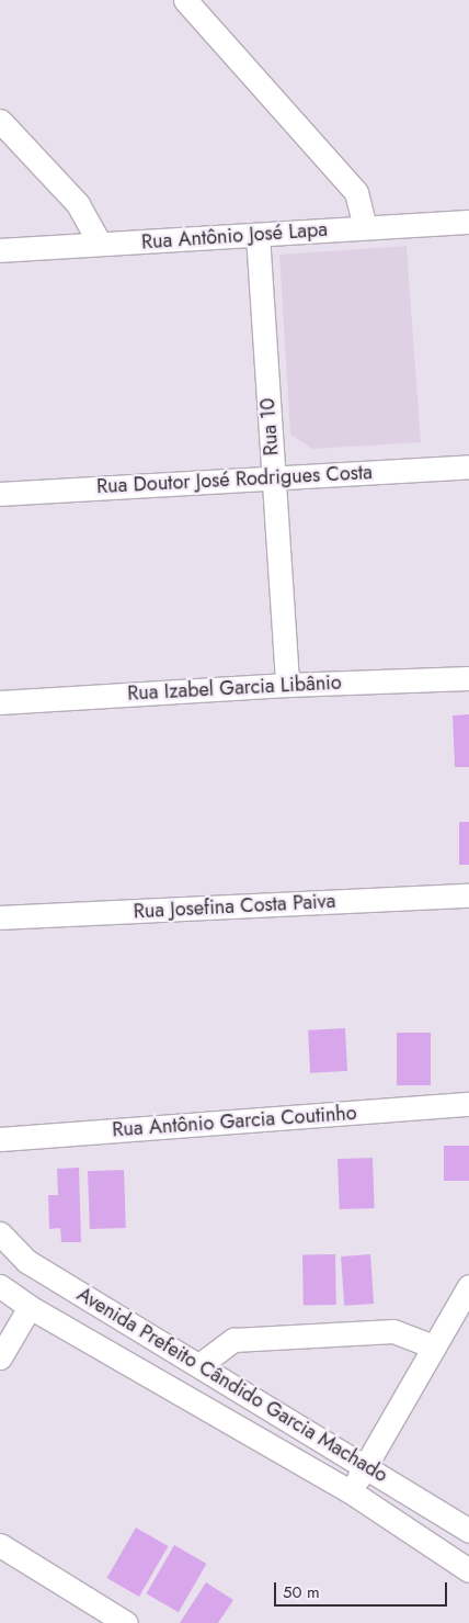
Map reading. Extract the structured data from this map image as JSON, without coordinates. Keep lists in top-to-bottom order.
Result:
{
  "streets": {
    "street": [
      "Rua Antônio José Lapa",
      "Rua 10",
      "Rua Doutor José Rodrigues Costa",
      "Rua Izabel Garcia Libânio",
      "Rua Josefina Costa Paiva",
      "Rua Antônio Garcia Coutinho",
      "Avenida Prefeito Cândido Garcia Machado"
    ]
  },
  "crossings": [
    ["Rua Antônio José Lapa", "Rua 10"],
    ["Rua 10", "Rua Doutor José Rodrigues Costa"],
    ["Rua 10", "Rua Izabel Garcia Libânio"]
  ],
  "scale_bar": "50 m"
}
